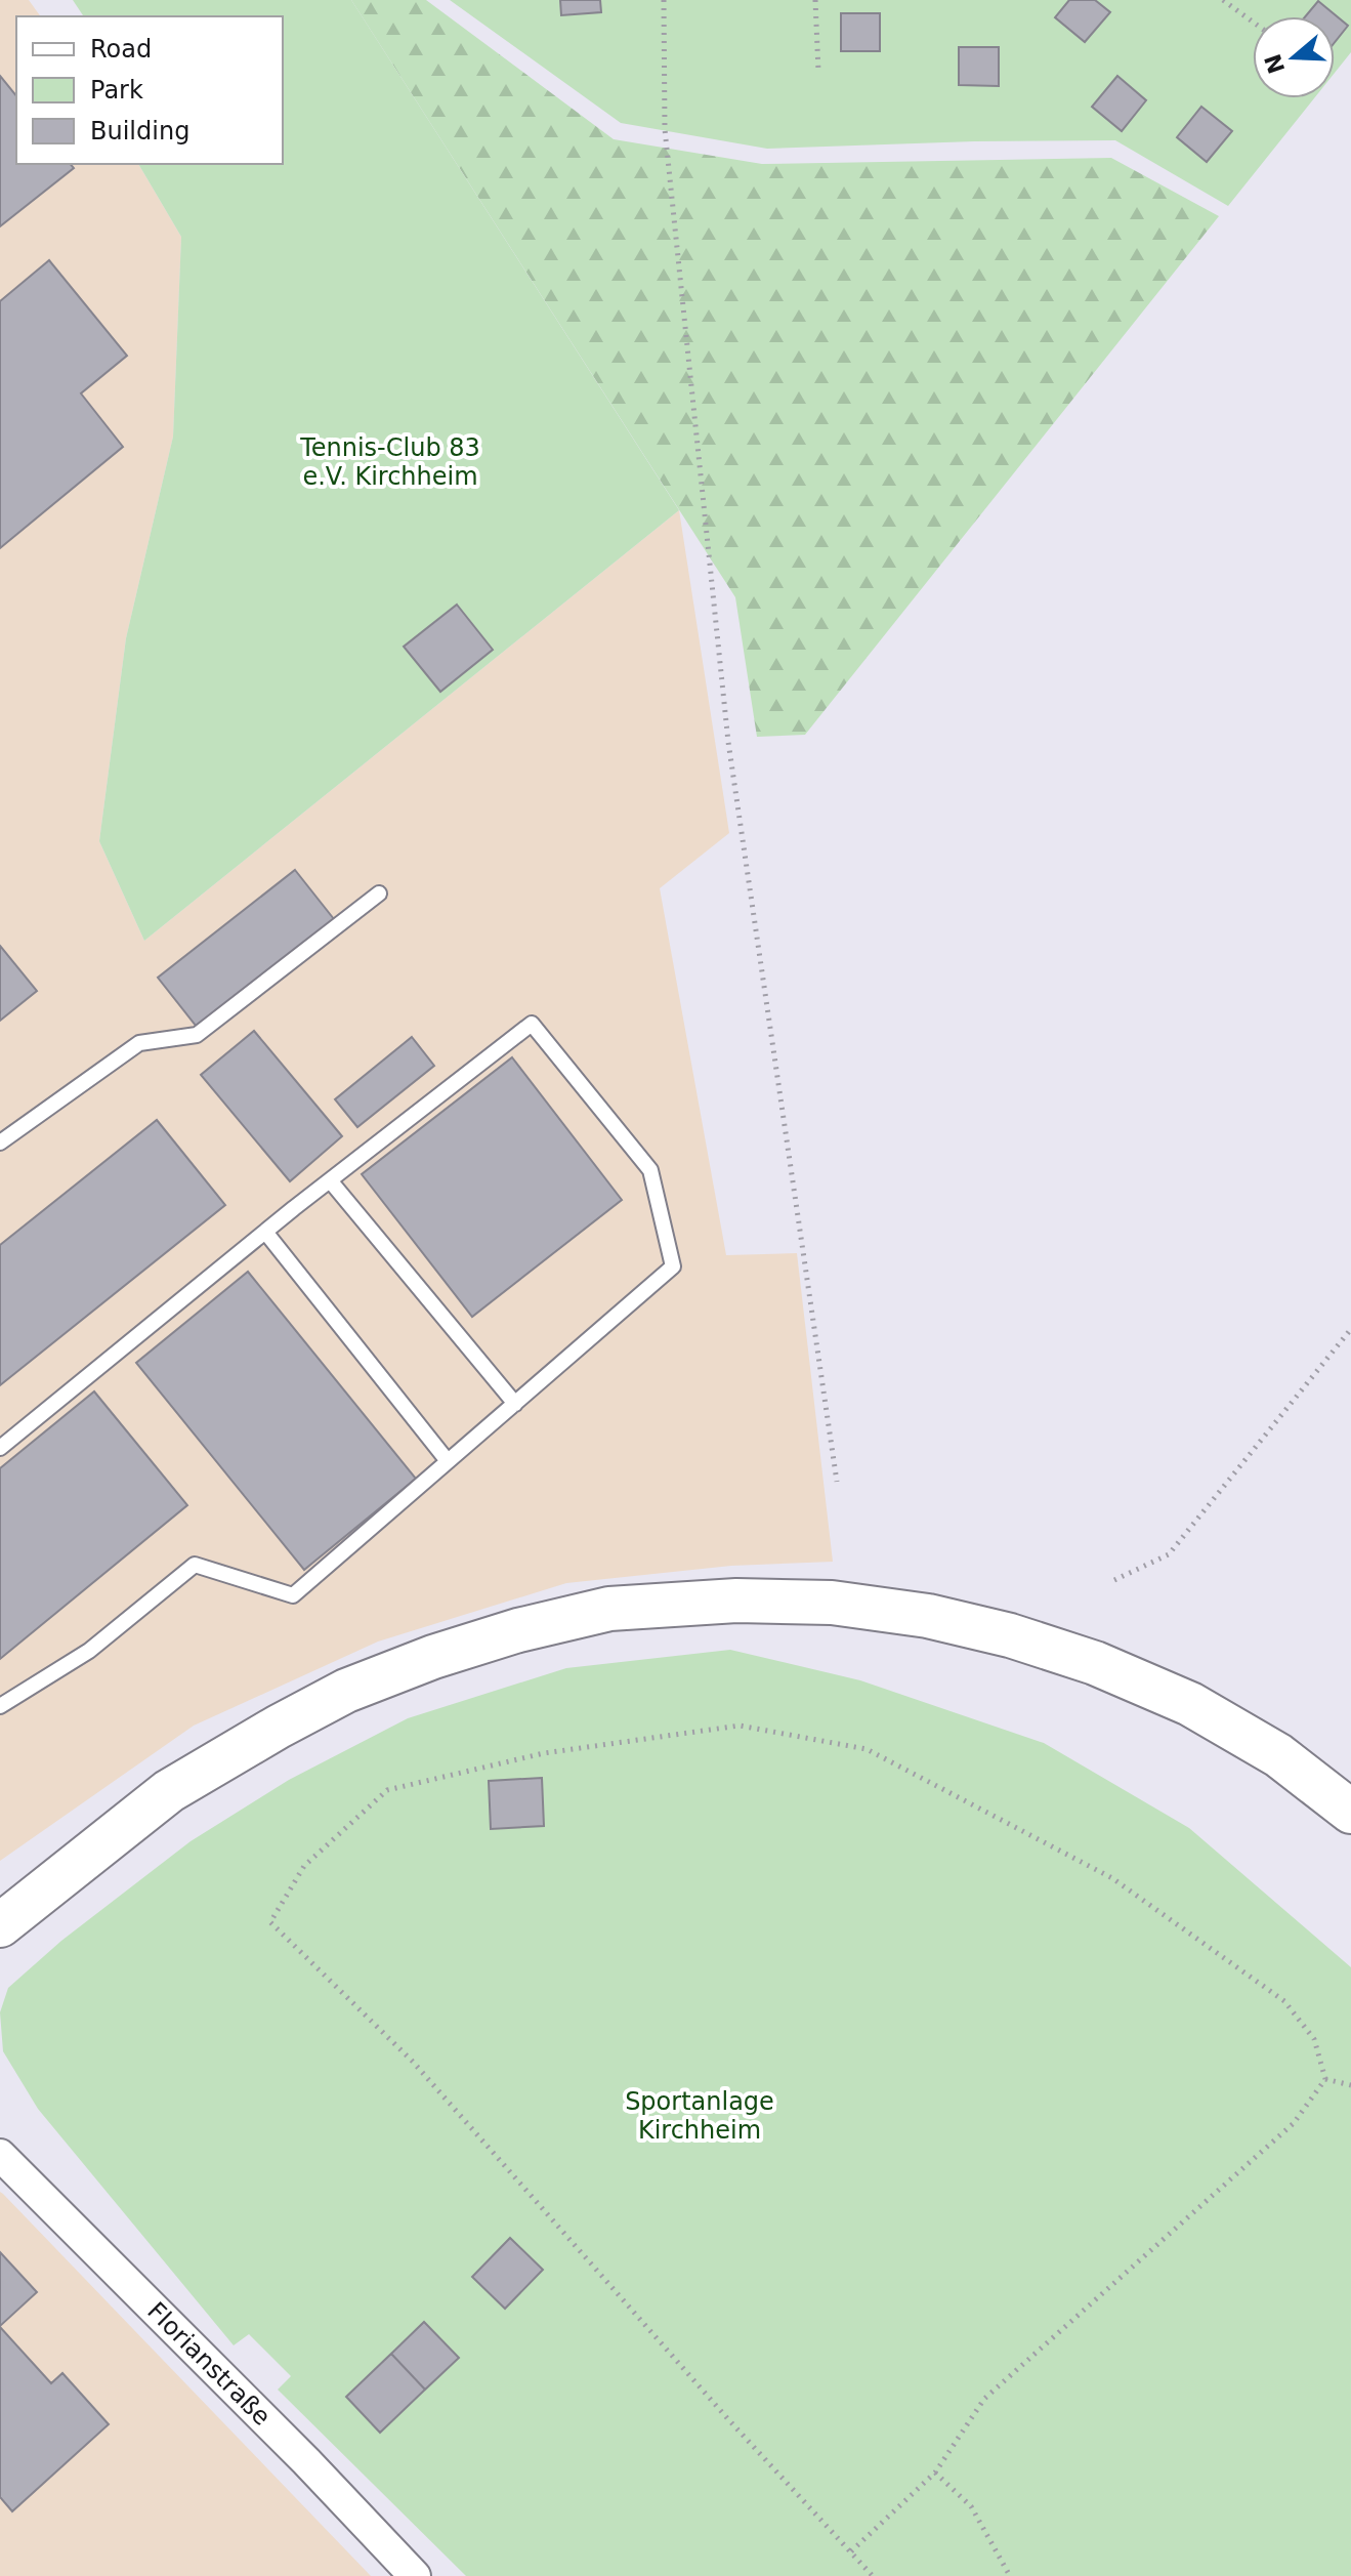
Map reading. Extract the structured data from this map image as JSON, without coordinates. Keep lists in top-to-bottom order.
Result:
{
  "streets": {
    "street": ["Florianstraße"]
  },
  "parks": ["Tennis-Club 83 e.V. Kirchheim", "Sportanlage Kirchheim"],
  "legend": ["Road", "Park", "Building"],
  "north": "left"
}
